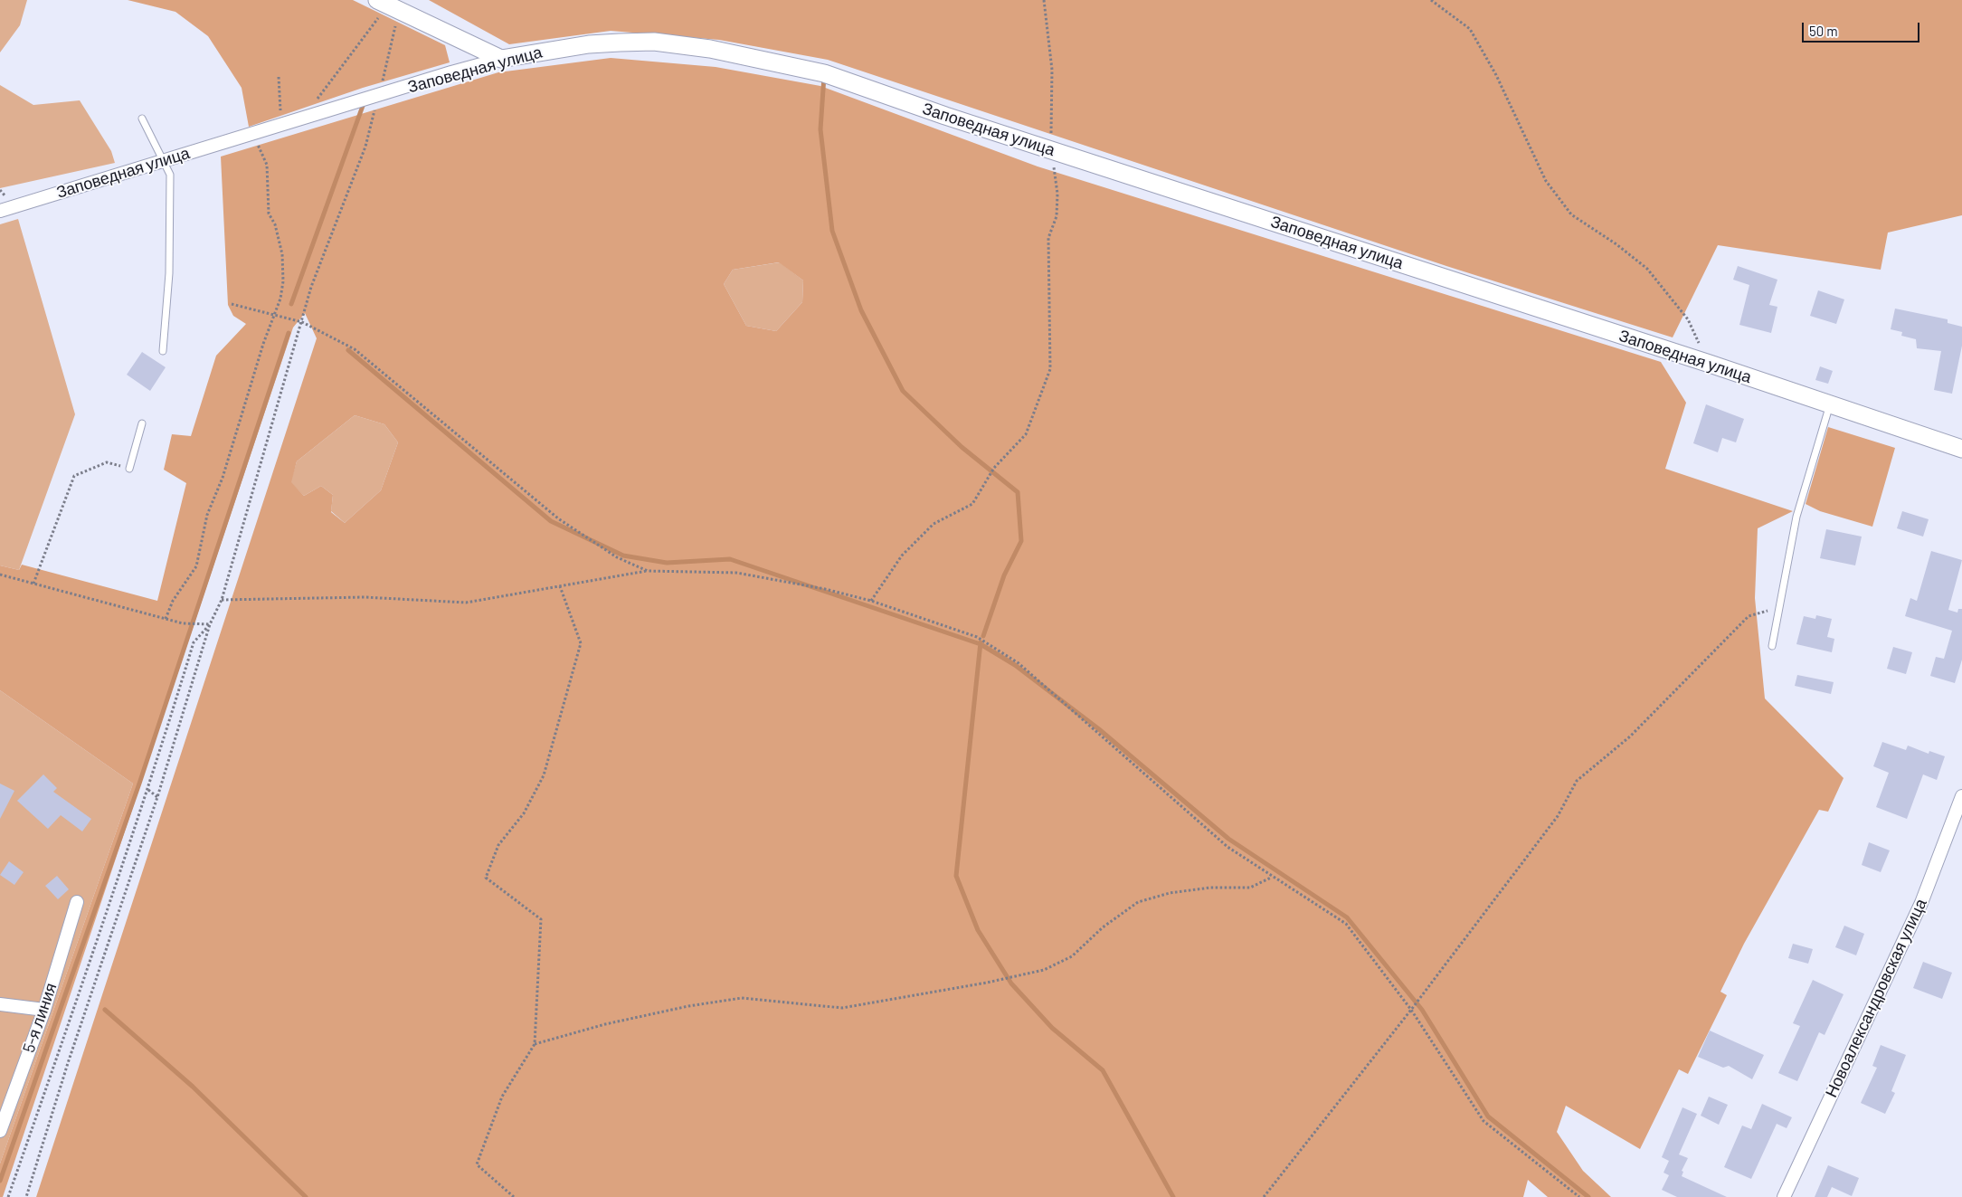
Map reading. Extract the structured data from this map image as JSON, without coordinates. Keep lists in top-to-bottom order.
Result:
{
  "streets": {
    "street": ["Заповедная улица", "Новоалександровская улица", "5-я линия"]
  },
  "scale_bar": "50 m"
}
